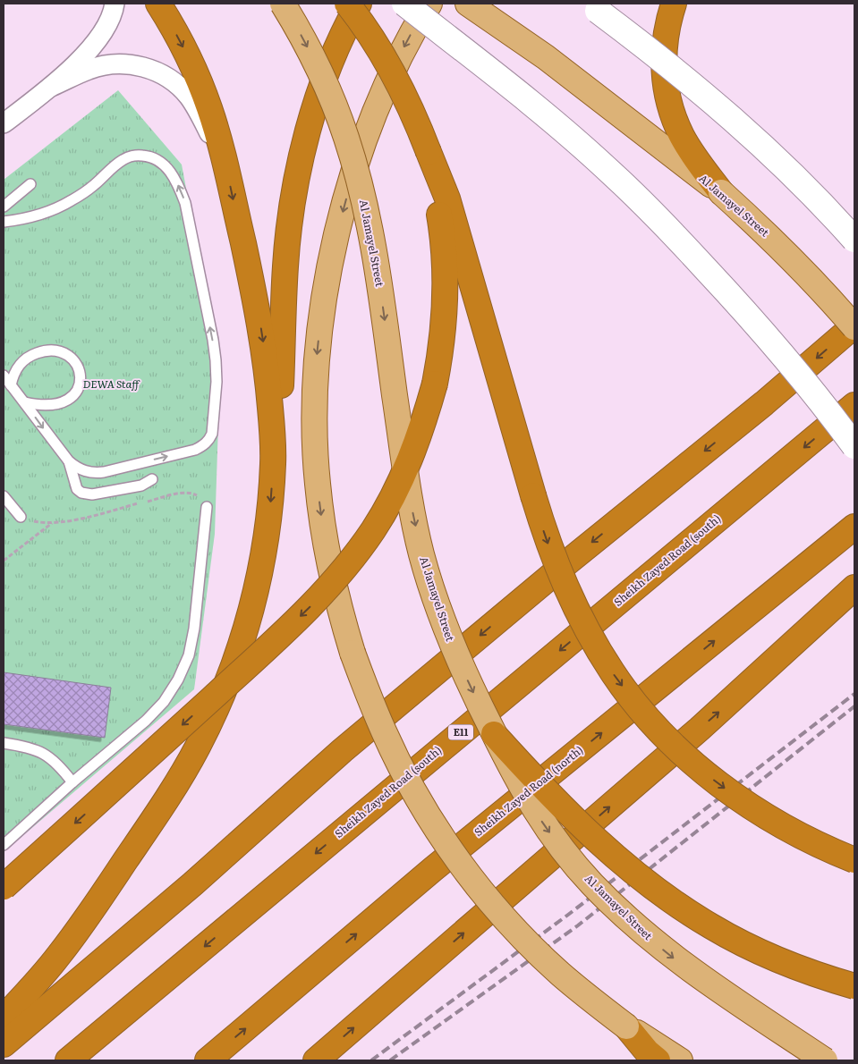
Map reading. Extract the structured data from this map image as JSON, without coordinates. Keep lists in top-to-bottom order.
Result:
{
  "streets": {
    "highway": ["Sheikh Zayed Road (south)", "E11", "Sheikh Zayed Road (north)"],
    "main road": ["Al Jamayel Street"]
  },
  "one_way": ["Al Jamayel Street"],
  "parks": ["DEWA Staff"]
}
